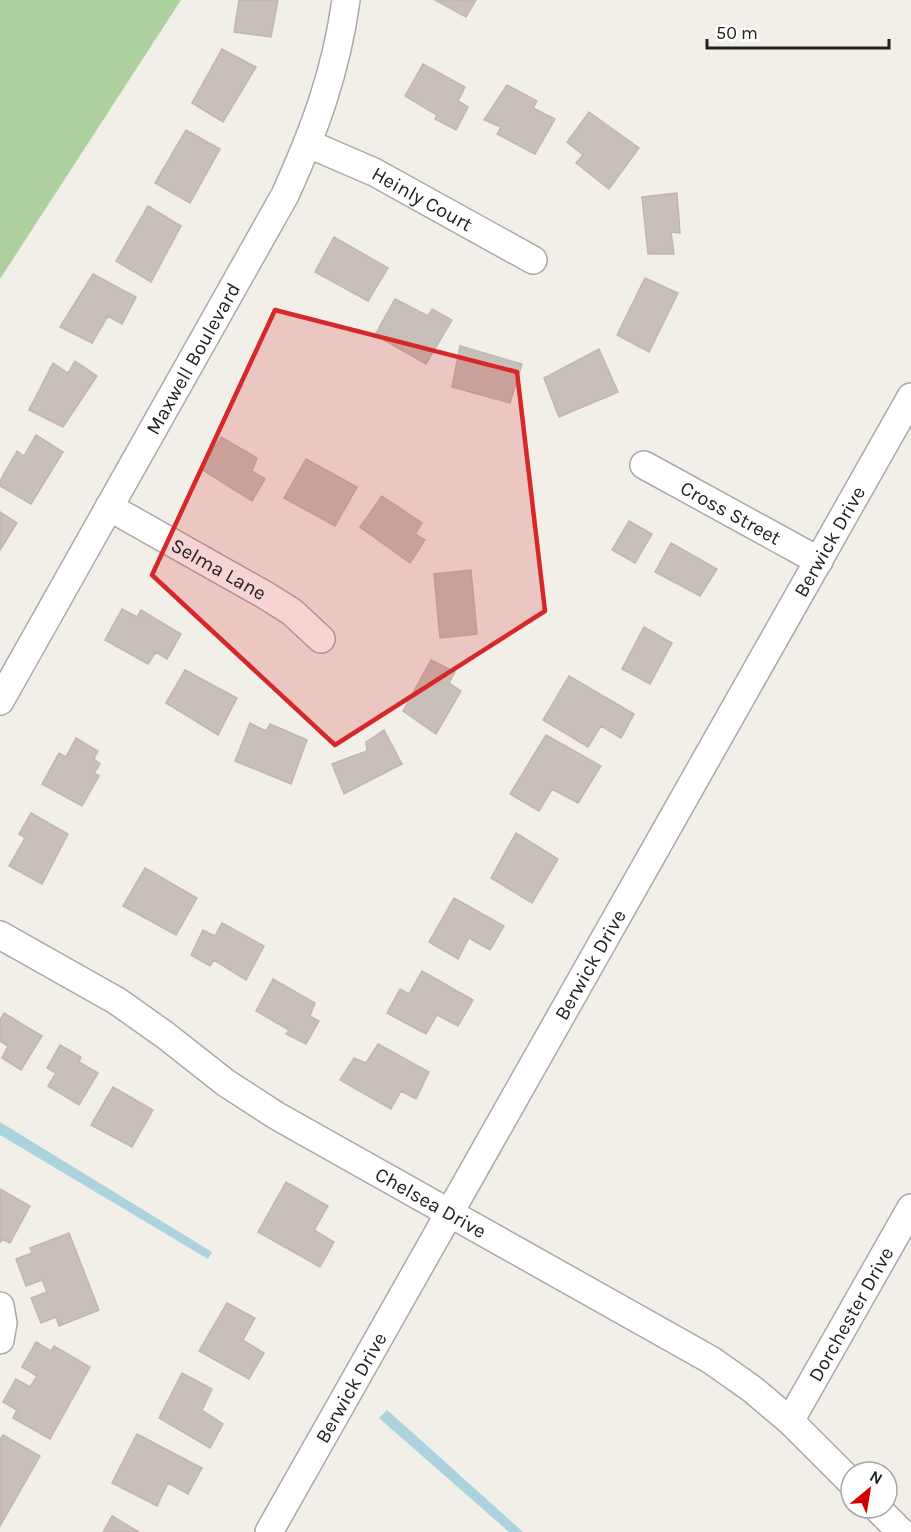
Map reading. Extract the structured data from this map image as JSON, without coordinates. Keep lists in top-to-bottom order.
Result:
{
  "streets": {
    "street": [
      "Heinly Court",
      "Maxwell Boulevard",
      "Cross Street",
      "Berwick Drive",
      "Selma Lane",
      "Chelsea Drive",
      "Dorchester Drive"
    ]
  },
  "crossings": [
    ["Heinly Court", "Maxwell Boulevard"],
    ["Maxwell Boulevard", "Selma Lane"],
    ["Cross Street", "Berwick Drive"],
    ["Berwick Drive", "Chelsea Drive"],
    ["Chelsea Drive", "Dorchester Drive"]
  ],
  "scale_bar": "50 m",
  "north": "top right"
}
